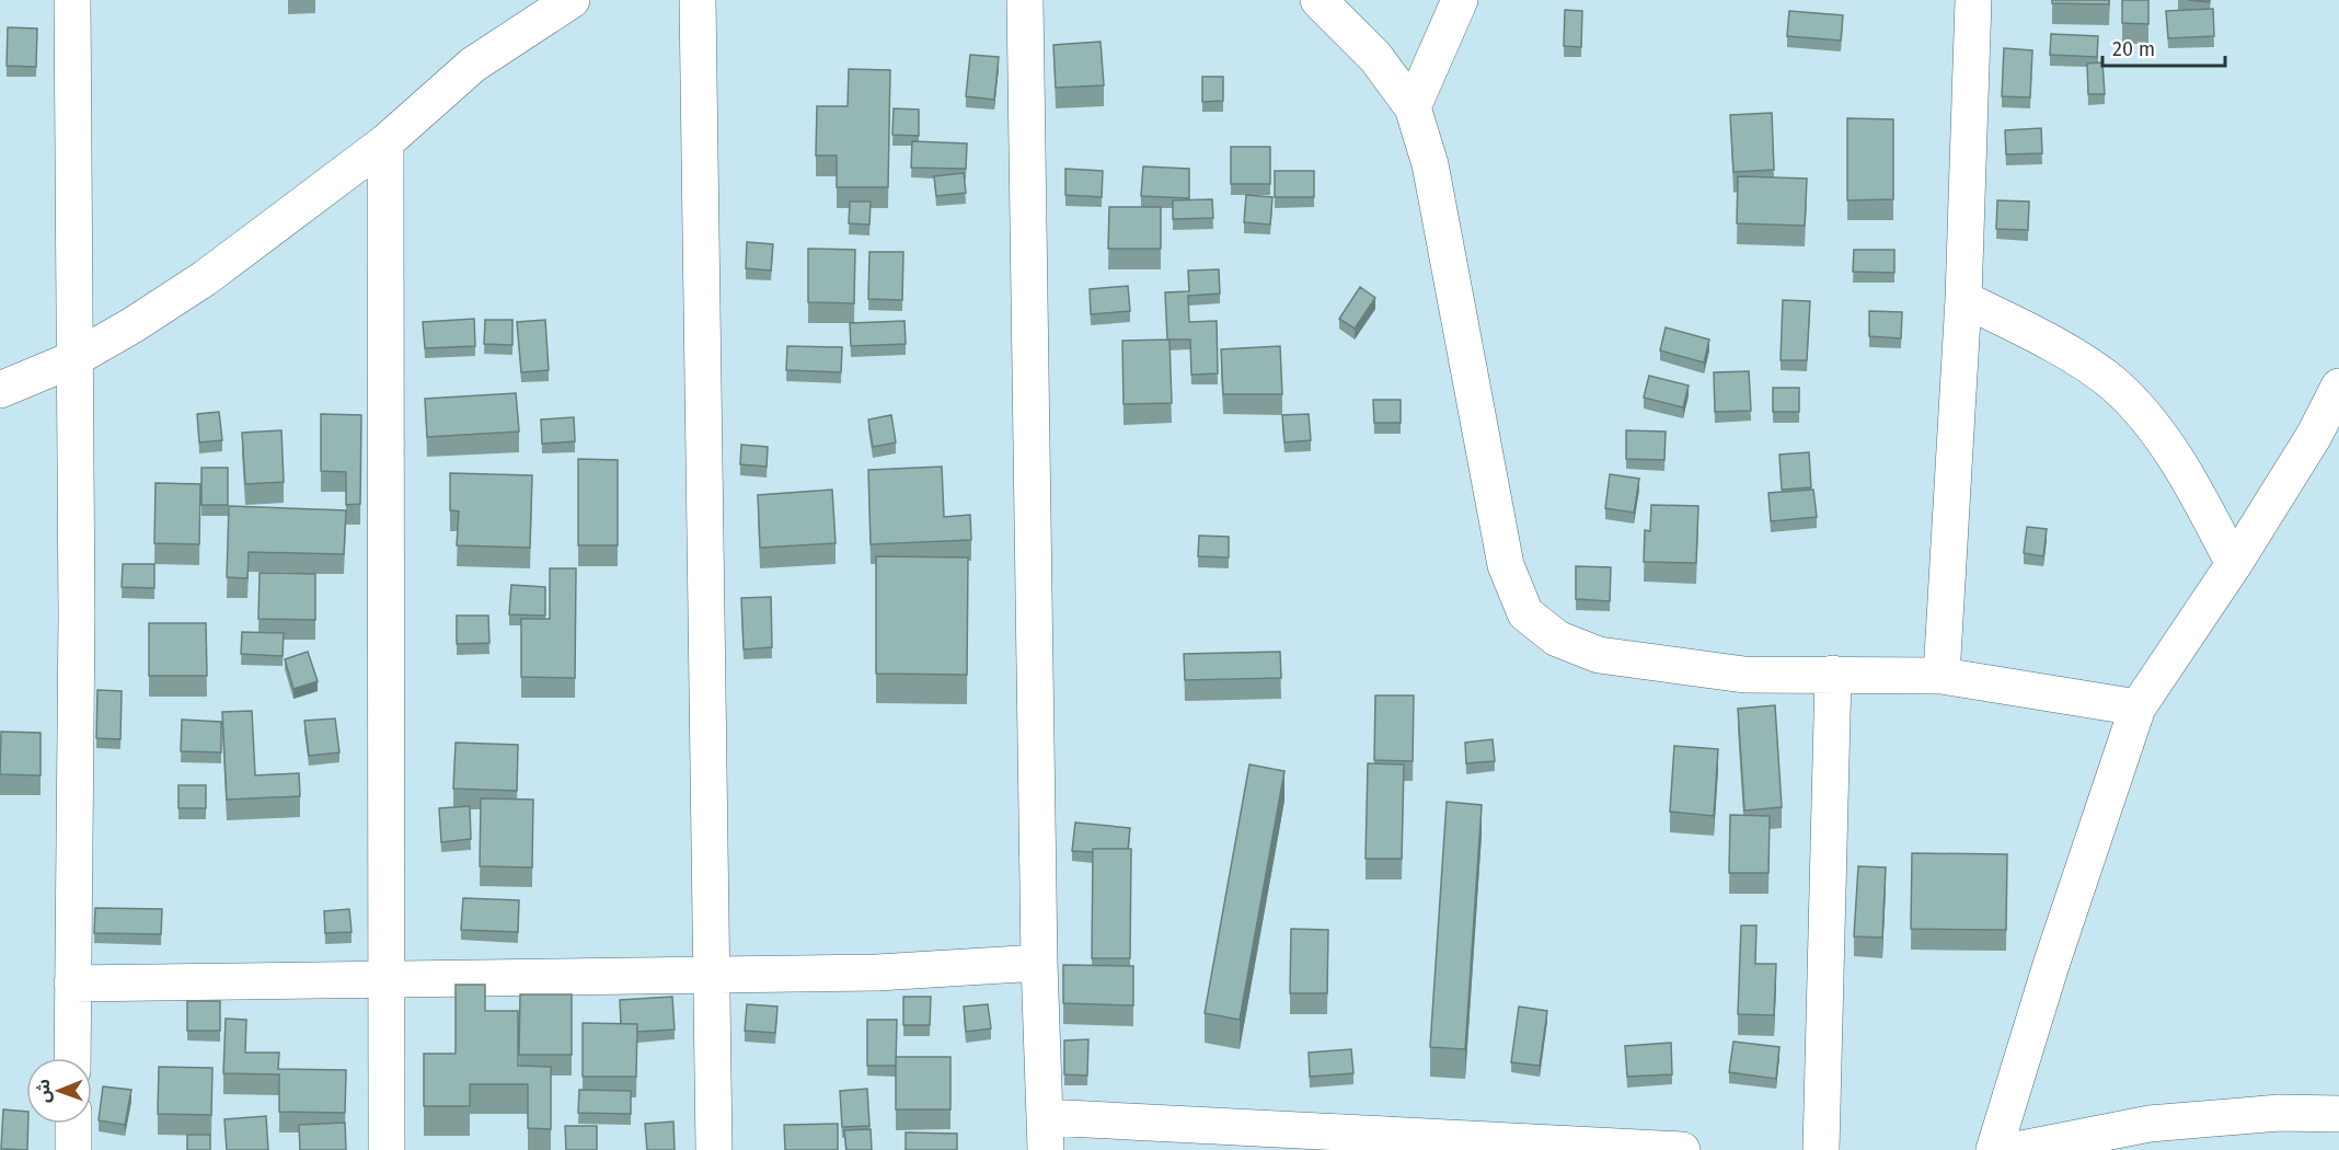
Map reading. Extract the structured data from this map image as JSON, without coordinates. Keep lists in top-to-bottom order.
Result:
{
  "scale_bar": "20 m",
  "north": "left"
}
